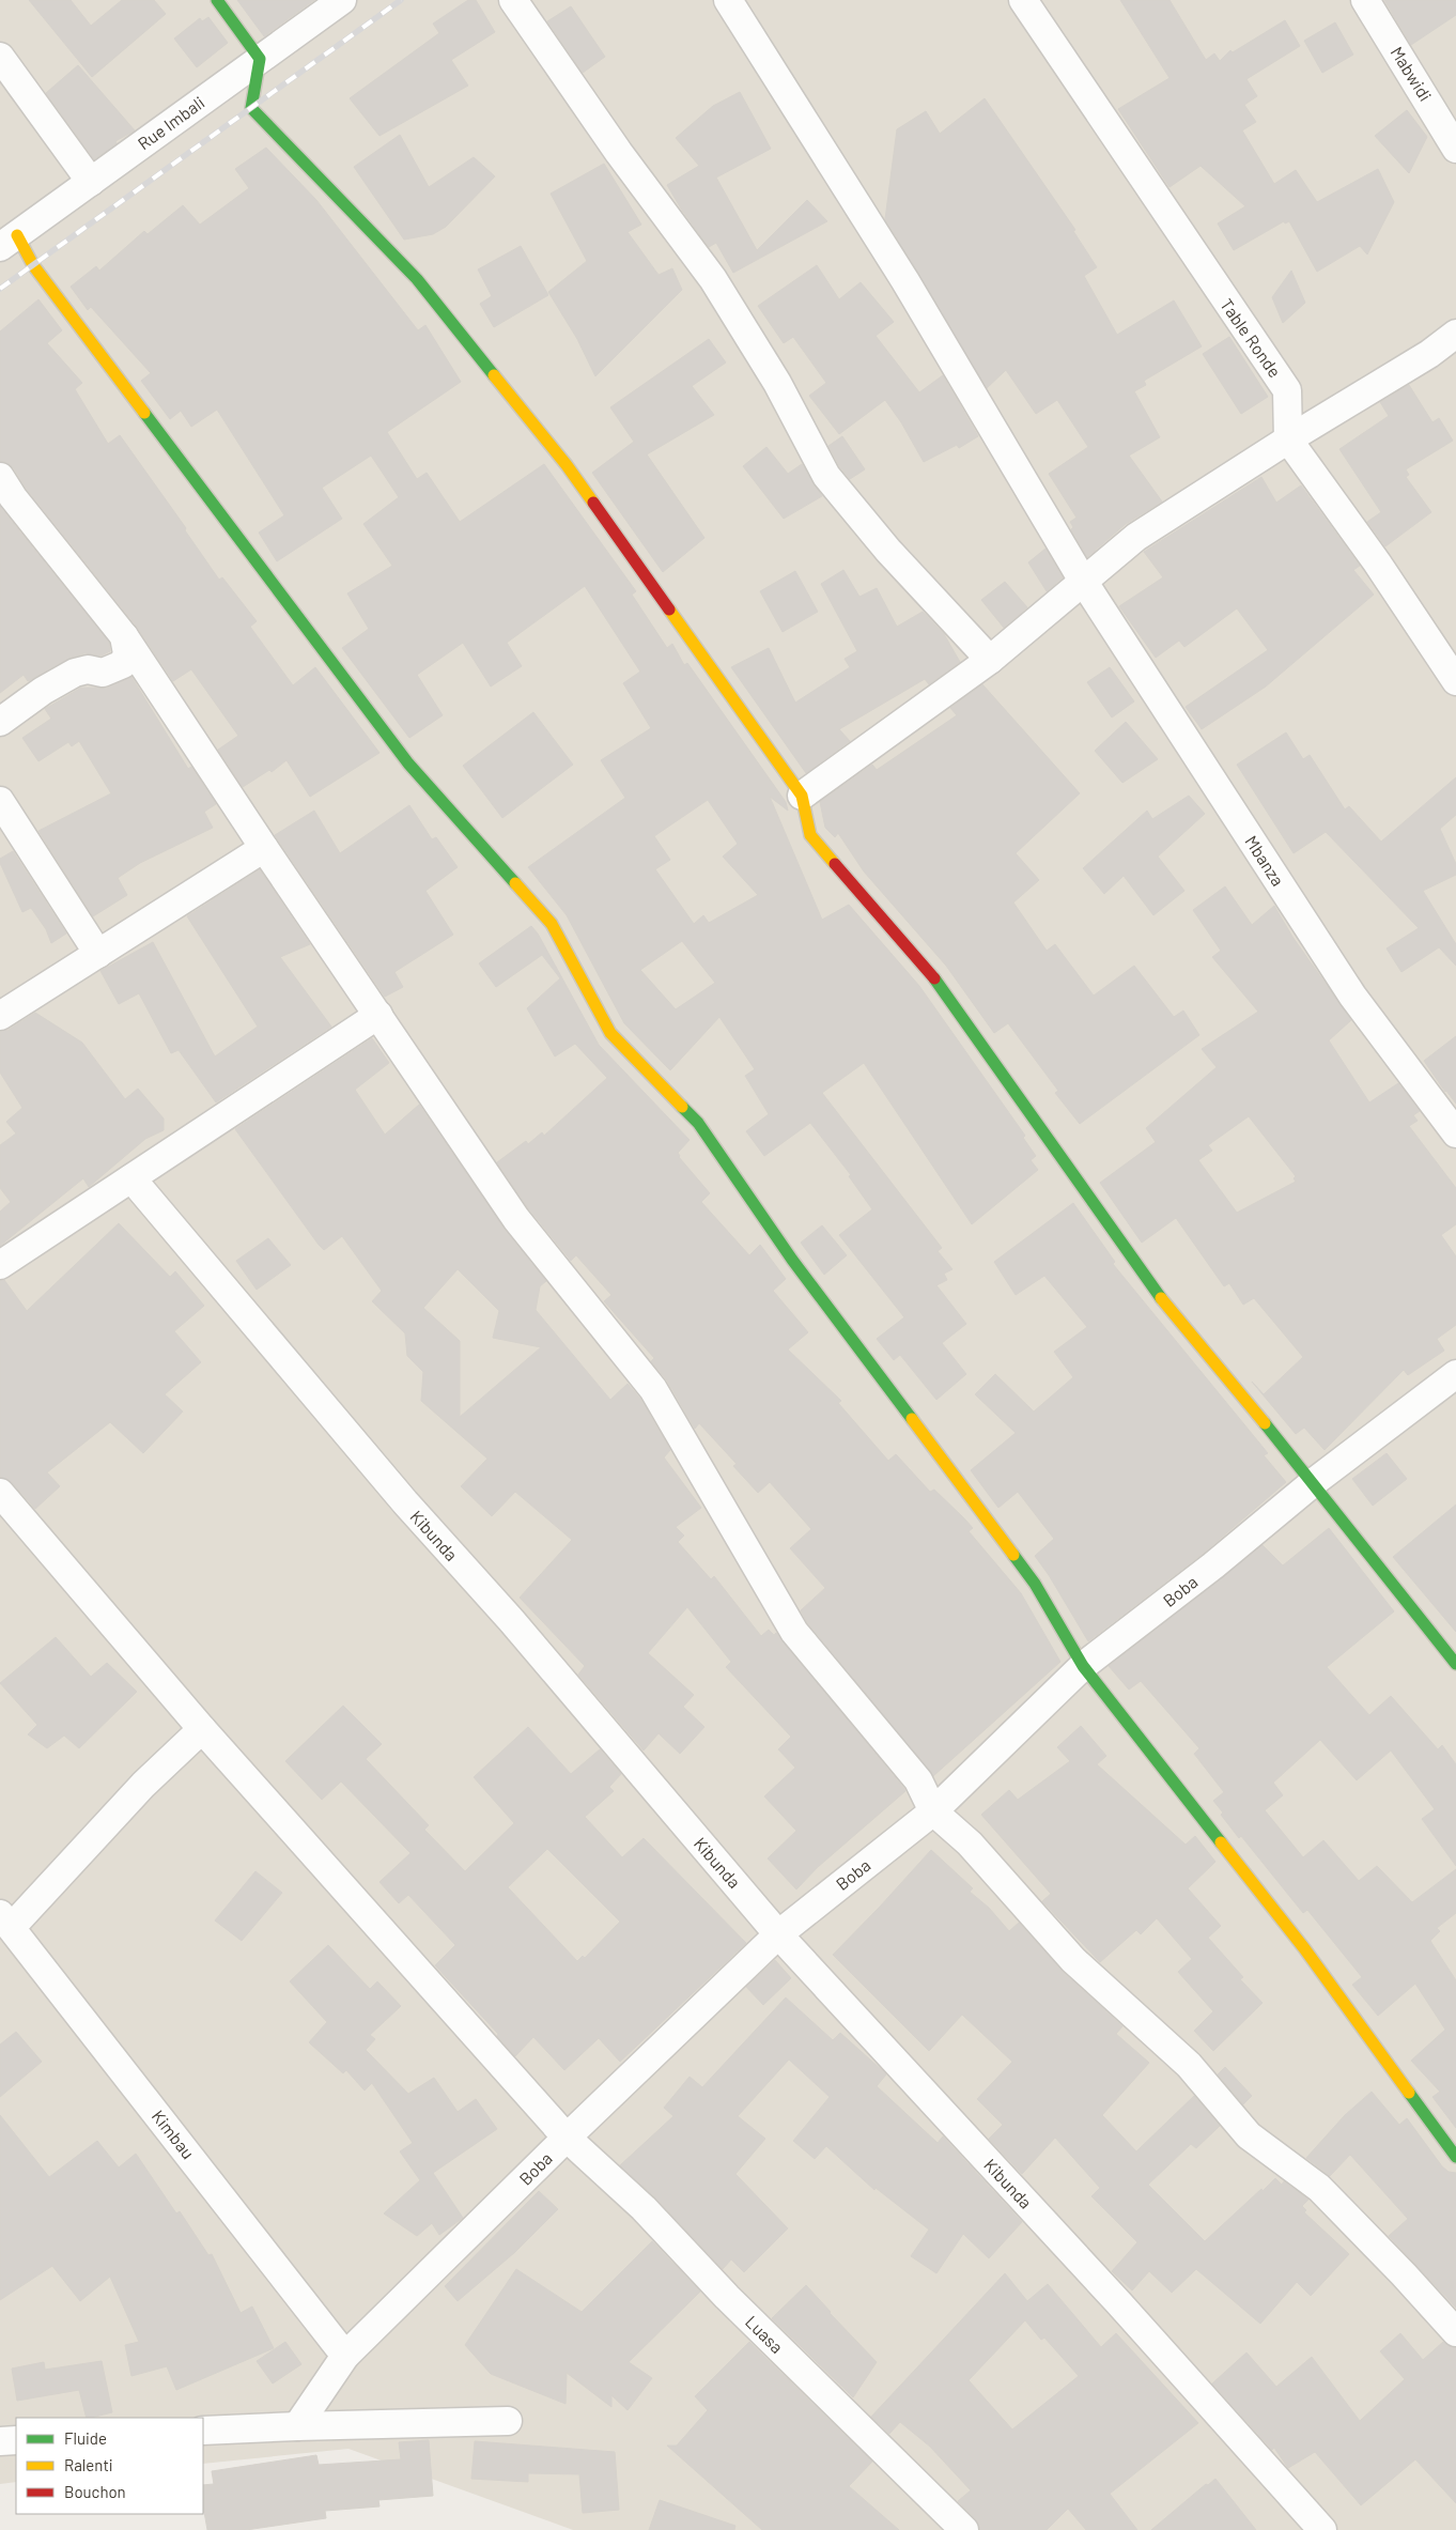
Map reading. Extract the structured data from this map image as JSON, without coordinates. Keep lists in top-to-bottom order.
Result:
{
  "streets": {
    "street": [
      "Mabwidi",
      "Rue Imbali",
      "Table Ronde",
      "Mbanza",
      "Kibunda",
      "Boba",
      "Kimbau",
      "Luasa"
    ]
  },
  "crossings": [
    ["Kibunda", "Boba"],
    ["Boba", "Kimbau"],
    ["Boba", "Luasa"]
  ],
  "legend": ["Fluide", "Ralenti", "Bouchon"]
}
